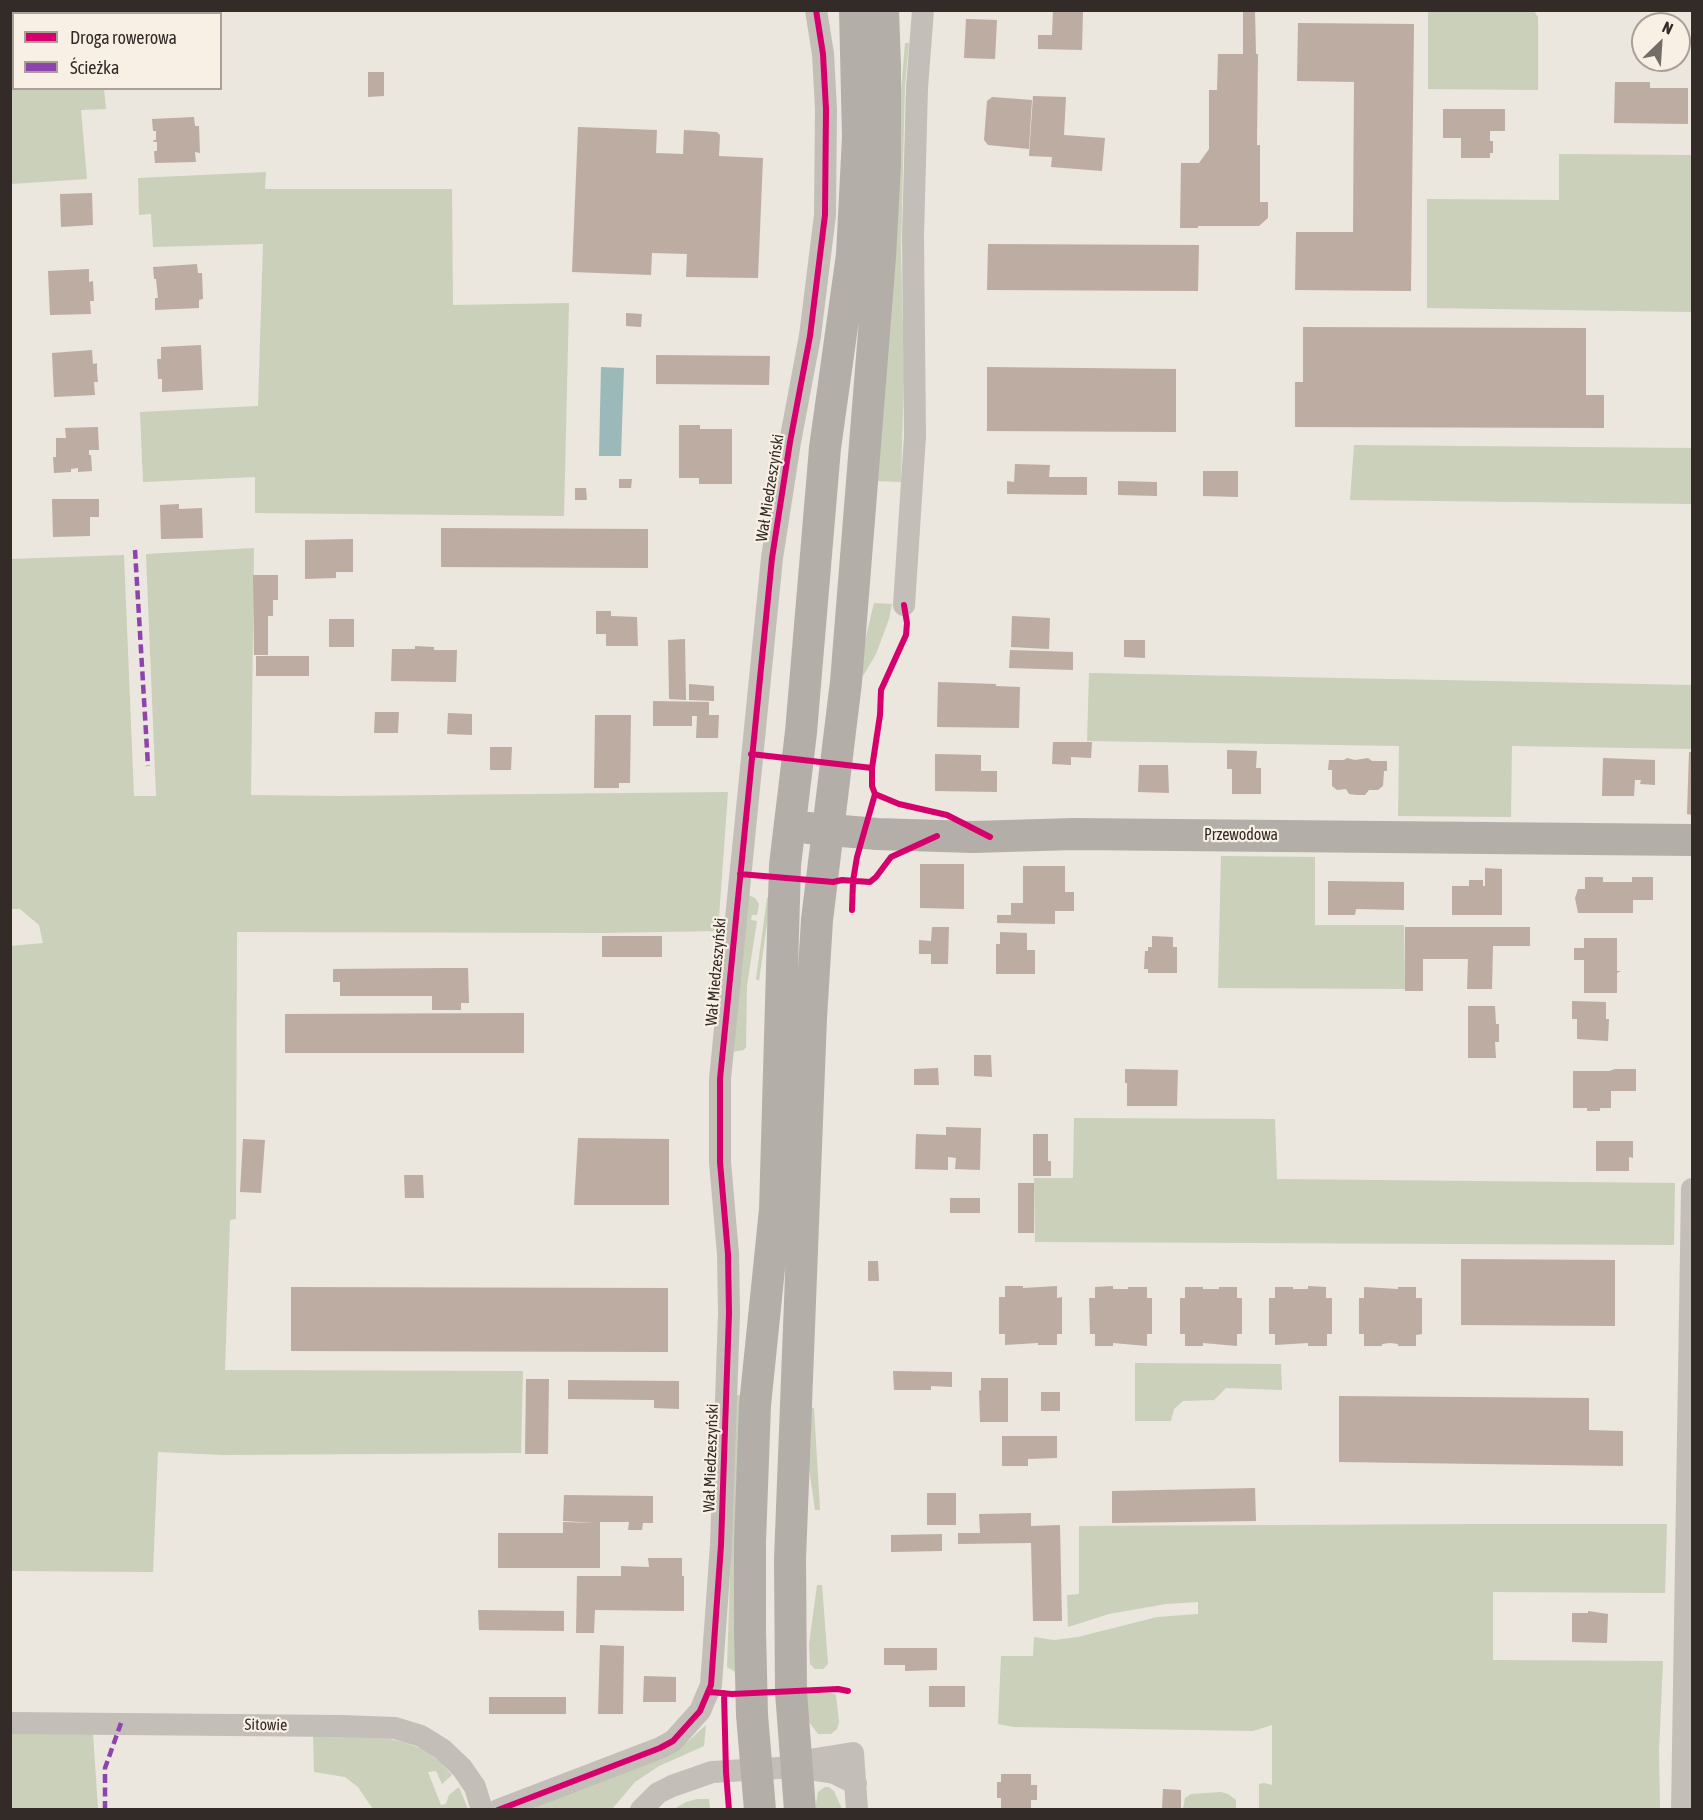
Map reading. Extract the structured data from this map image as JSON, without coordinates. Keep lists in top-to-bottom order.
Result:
{
  "streets": {
    "main road": ["Przewodowa"],
    "street": ["Wał Miedzeszyński", "Sitowie"]
  },
  "legend": ["Droga rowerowa", "Ścieżka"],
  "north": "top right"
}
